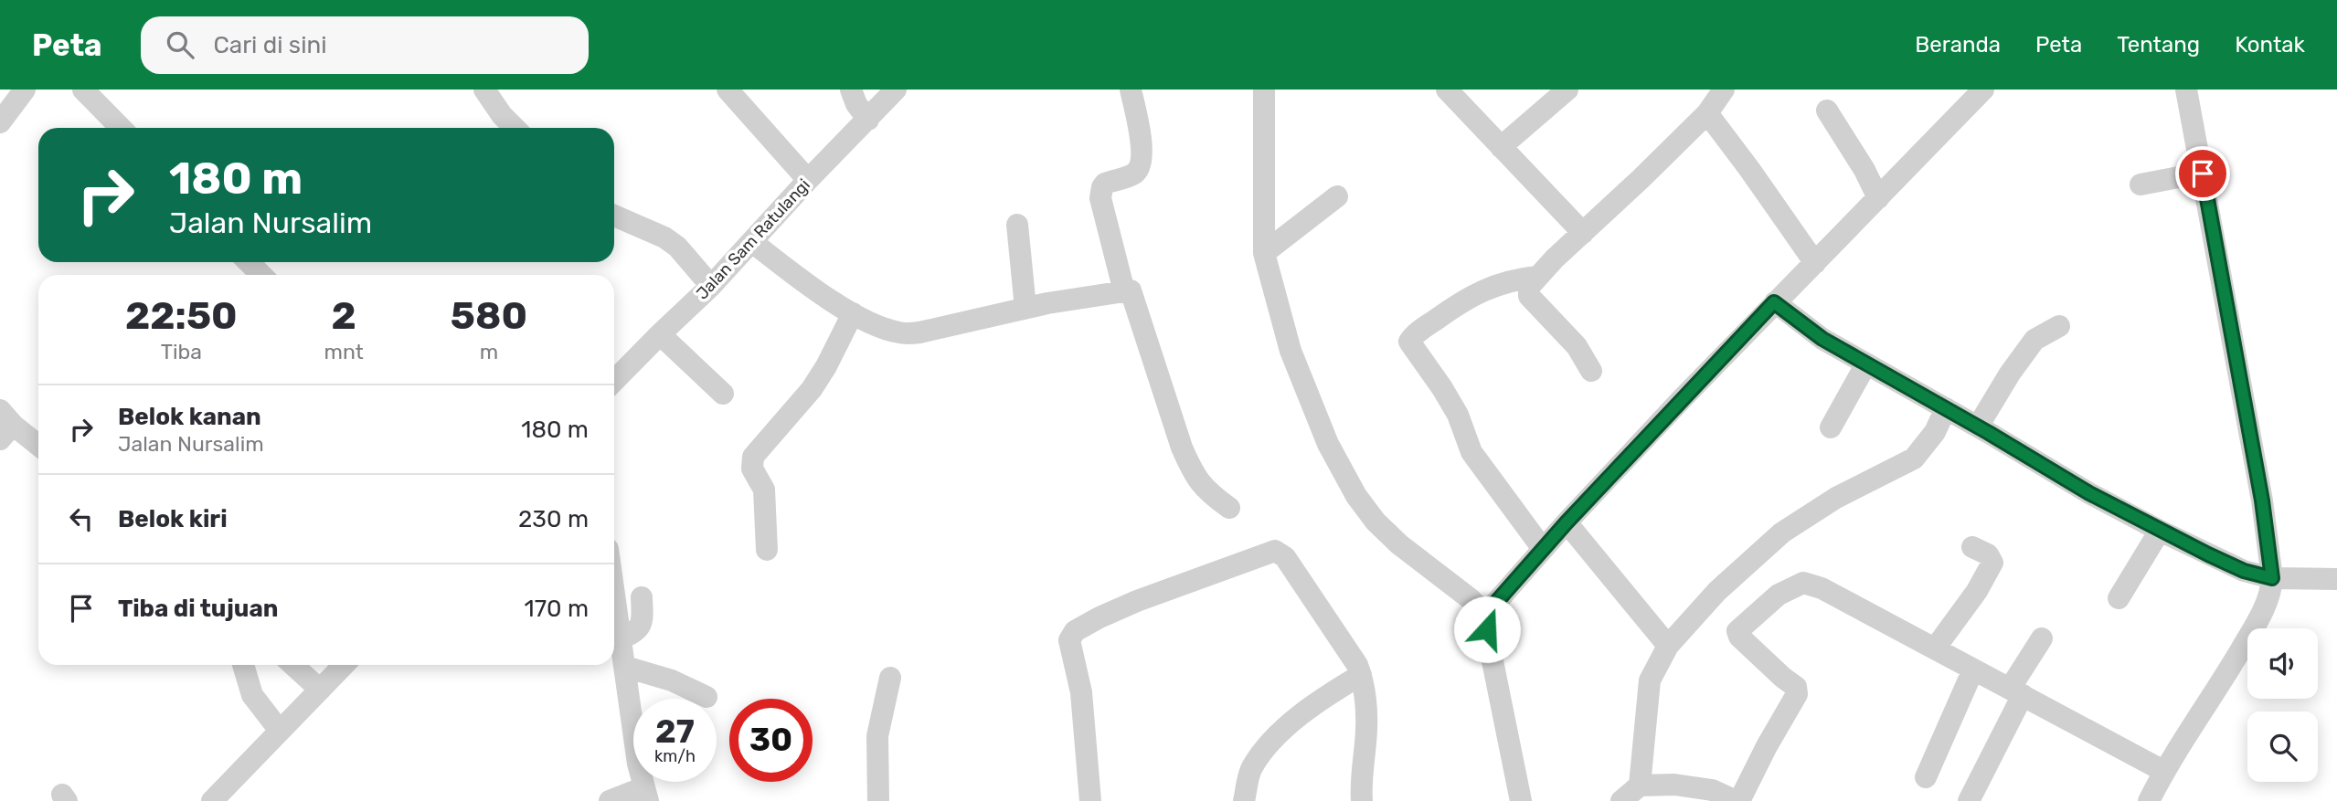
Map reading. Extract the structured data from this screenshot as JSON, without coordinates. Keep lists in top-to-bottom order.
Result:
{
  "streets": {
    "street": ["Jalan Sam Ratulangi"]
  },
  "page": {
    "header": "Peta",
    "search": "Cari di sini",
    "nav": [
      "Beranda",
      "Peta",
      "Tentang",
      "Kontak"
    ],
    "turn": ["180 m", "Jalan Nursalim"],
    "eta": [
      "22:50",
      "Tiba",
      "2",
      "mnt",
      "580",
      "m"
    ],
    "list": [
      {
        "name": "Belok kanan",
        "note": "Jalan Nursalim",
        "value": "180 m"
      },
      {
        "name": "Belok kiri",
        "value": "230 m"
      },
      {
        "name": "Tiba di tujuan",
        "value": "170 m"
      }
    ],
    "speed": "27 km/h",
    "limit": "30"
  }
}
